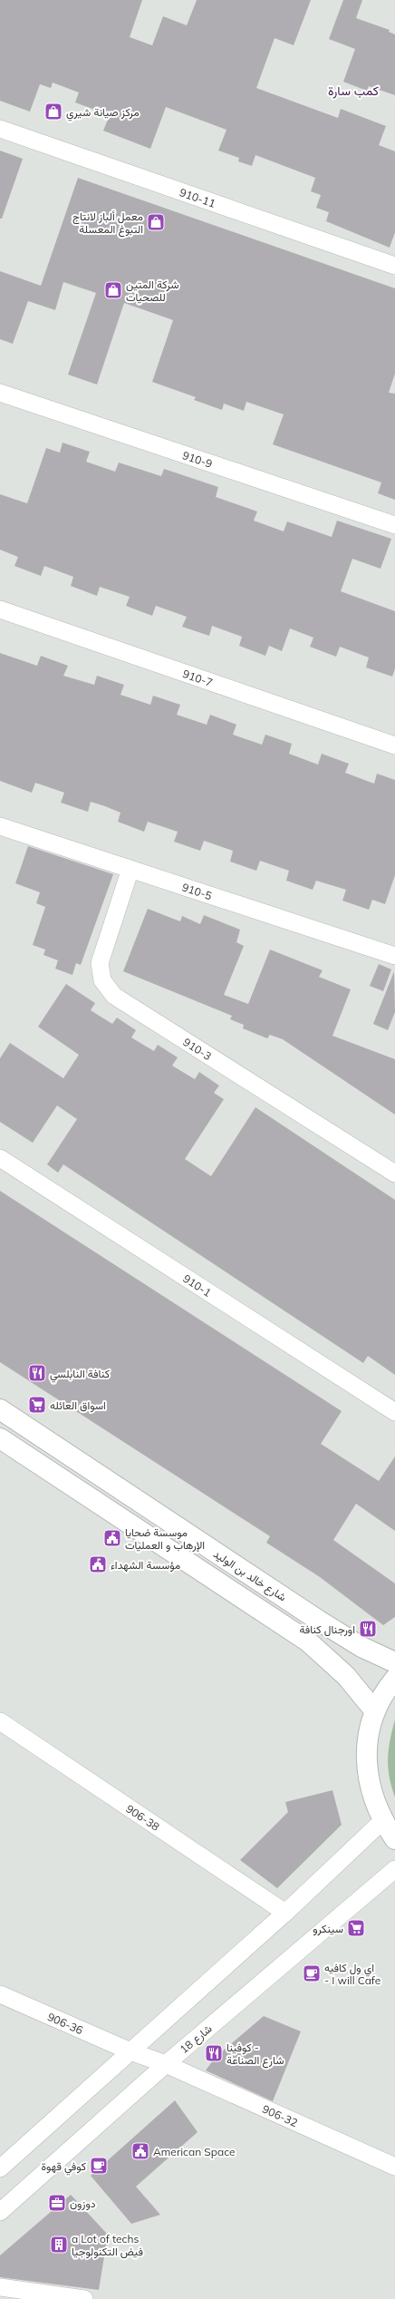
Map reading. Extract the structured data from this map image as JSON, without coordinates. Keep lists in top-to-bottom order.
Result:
{
  "streets": {
    "main road": ["شارع خالد بن الوليد"],
    "street": [
      "910-11",
      "910-9",
      "910-7",
      "910-5",
      "910-3",
      "910-1",
      "906-38",
      "906-36",
      "شارع 18",
      "906-32"
    ]
  },
  "crossings": [
    ["910-5", "910-3"],
    ["906-36", "شارع 18"],
    ["906-36", "906-32"],
    ["شارع 18", "906-32"]
  ],
  "districts": ["كمب سارة"],
  "places": {
    "shop": ["مركز صيانة شيري", "معمل ألباز لانتاج التبوغ المعسلة", "شركة المتين للصحيات"],
    "restaurant": ["كنافة النابلسي", "اورجنال كنافة", "كوفينا - شارع الصناعة"],
    "supermarket": ["اسواق العائله", "سينكرو"],
    "public building": ["موسسة ضحايا الإرهاب و العمليات", "مؤسسة الشهداء", "American Space"],
    "cafe": ["اي ول كافيه - I will Cafe", "كوفي قهوة"],
    "office": ["دوزون"],
    "building": ["a Lot of techs فيض التكنولوجيا"]
  }
}
